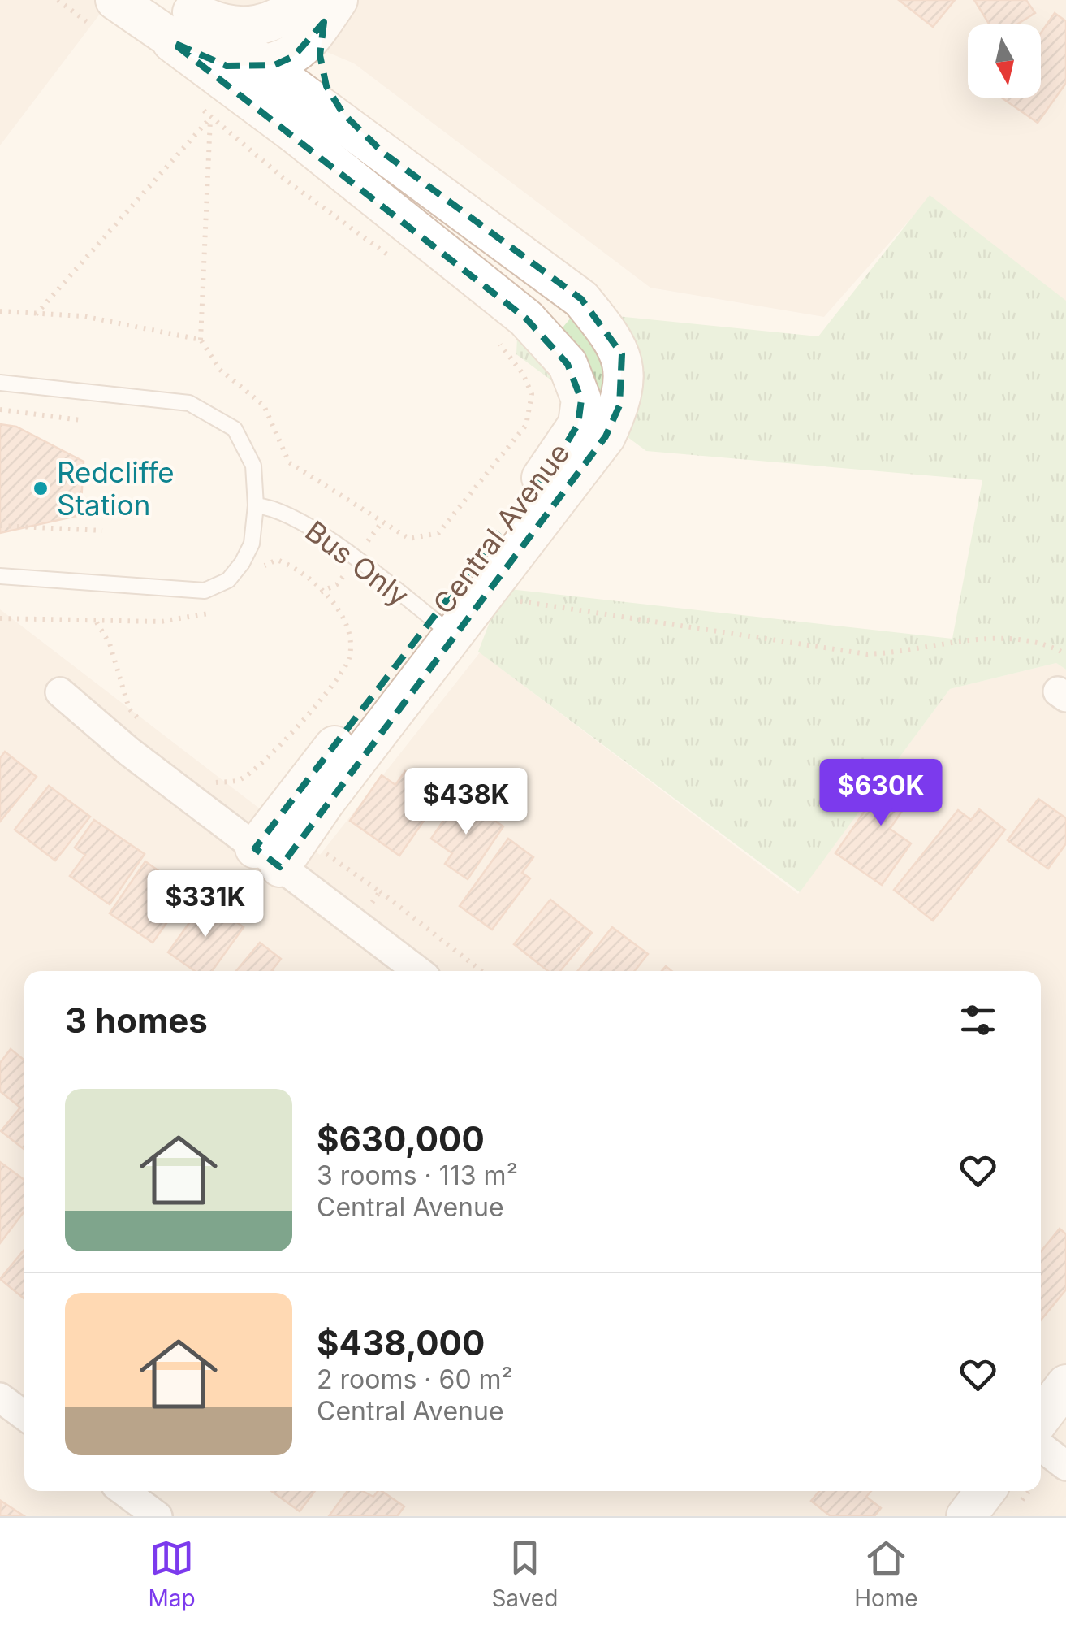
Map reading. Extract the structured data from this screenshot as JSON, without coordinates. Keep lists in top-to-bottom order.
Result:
{
  "streets": {
    "street": ["Central Avenue"],
    "lane": ["Bus Only"]
  },
  "crossings": [
    ["Central Avenue", "Bus Only"]
  ],
  "places": ["Redcliffe Station"],
  "north": "bottom",
  "page": {
    "price": ["$630K", "$438K", "$331K"],
    "heading": "3 homes",
    "list": [
      {
        "name": "$630,000",
        "note": "3 rooms · 113 m² · Central Avenue"
      },
      {
        "name": "$438,000",
        "note": "2 rooms · 60 m² · Central Avenue"
      }
    ],
    "tabs": ["Map", "Saved", "Home"]
  }
}
